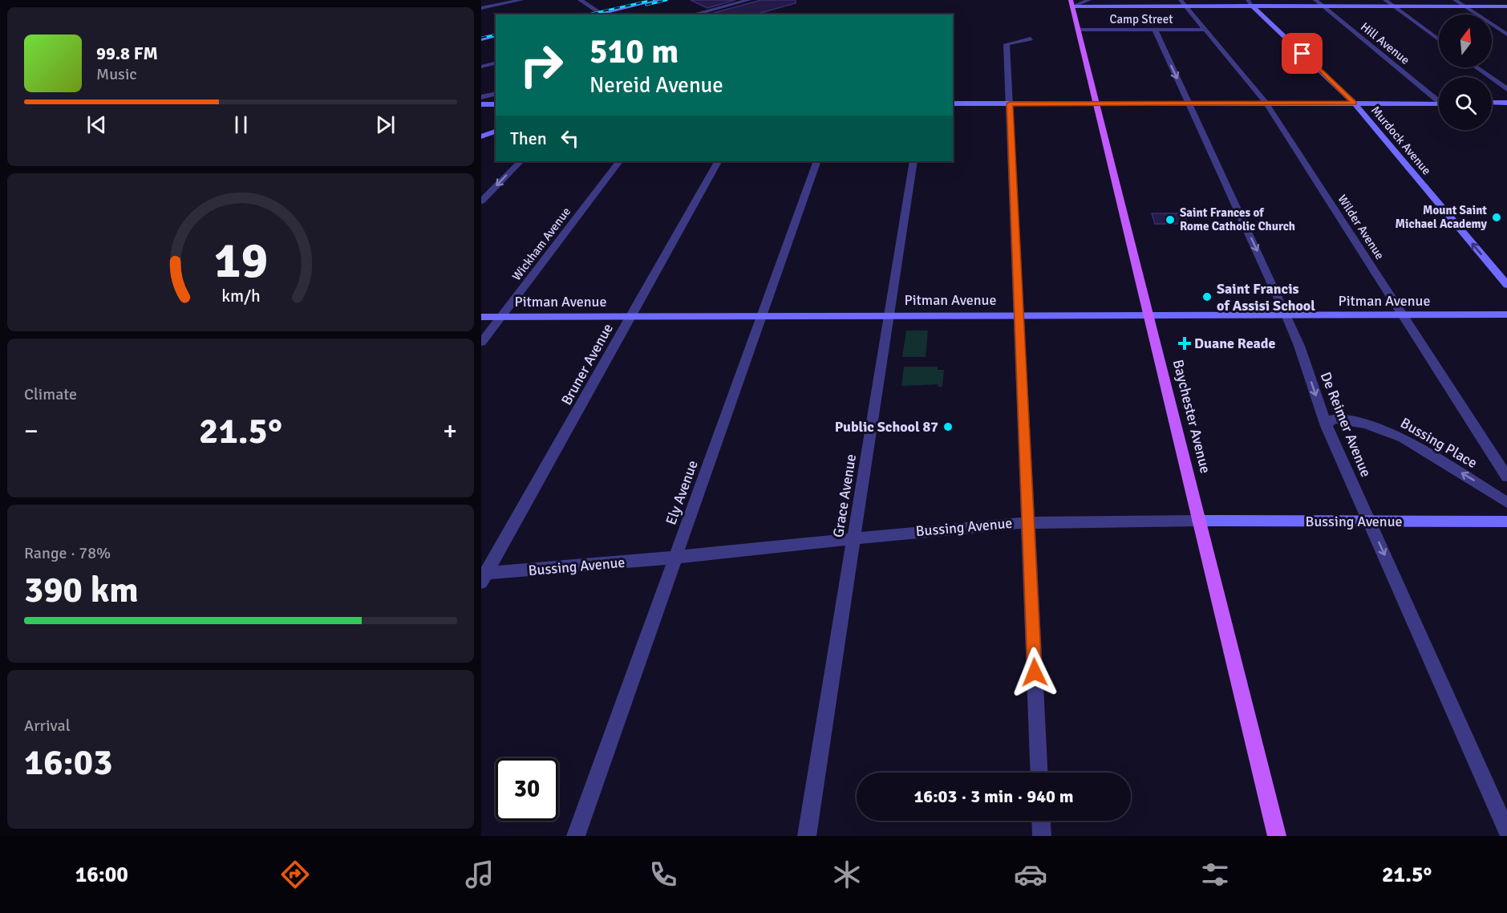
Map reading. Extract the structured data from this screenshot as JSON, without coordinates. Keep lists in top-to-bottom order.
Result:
{
  "streets": {
    "main road": ["Baychester Avenue"],
    "street": [
      "Camp Street",
      "Hill Avenue",
      "Murdock Avenue",
      "Wilder Avenue",
      "Wickham Avenue",
      "Pitman Avenue",
      "Bruner Avenue",
      "De Reimer Avenue",
      "Bussing Place",
      "Ely Avenue",
      "Grace Avenue",
      "Bussing Avenue"
    ]
  },
  "crossings": [
    ["Camp Street", "Wilder Avenue"],
    ["Camp Street", "Baychester Avenue"],
    ["Camp Street", "De Reimer Avenue"],
    ["Wilder Avenue", "Pitman Avenue"],
    ["Wickham Avenue", "Pitman Avenue"],
    ["Pitman Avenue", "Bruner Avenue"],
    ["Pitman Avenue", "Baychester Avenue"],
    ["Pitman Avenue", "De Reimer Avenue"],
    ["Pitman Avenue", "Ely Avenue"],
    ["Pitman Avenue", "Grace Avenue"],
    ["Bruner Avenue", "Bussing Avenue"],
    ["Baychester Avenue", "Bussing Avenue"],
    ["De Reimer Avenue", "Bussing Place"],
    ["De Reimer Avenue", "Bussing Avenue"],
    ["Ely Avenue", "Bussing Avenue"],
    ["Grace Avenue", "Bussing Avenue"]
  ],
  "one_way": ["Murdock Avenue", "De Reimer Avenue", "Bussing Place"],
  "places": {
    "other": [
      "Mount Saint Michael Academy",
      "Saint Frances of Rome Catholic Church",
      "Saint Francis of Assisi School",
      "Public School 87"
    ],
    "health": ["Duane Reade"]
  },
  "north": "top",
  "page": {
    "turn": ["510 m", "Nereid Avenue"],
    "song": ["99.8 FM", "Music"],
    "then": "Then",
    "tile": [
      "Climate",
      ["Range · 78%", "390 km"],
      ["Arrival", "16:03"]
    ],
    "heat": ["−", "21.5°", "+"],
    "limit": "30",
    "trip": "16:03 · 3 min · 940 m",
    "tabs": ["16:00", "21.5°"],
    "gauge": ["19", "km/h"]
  }
}
